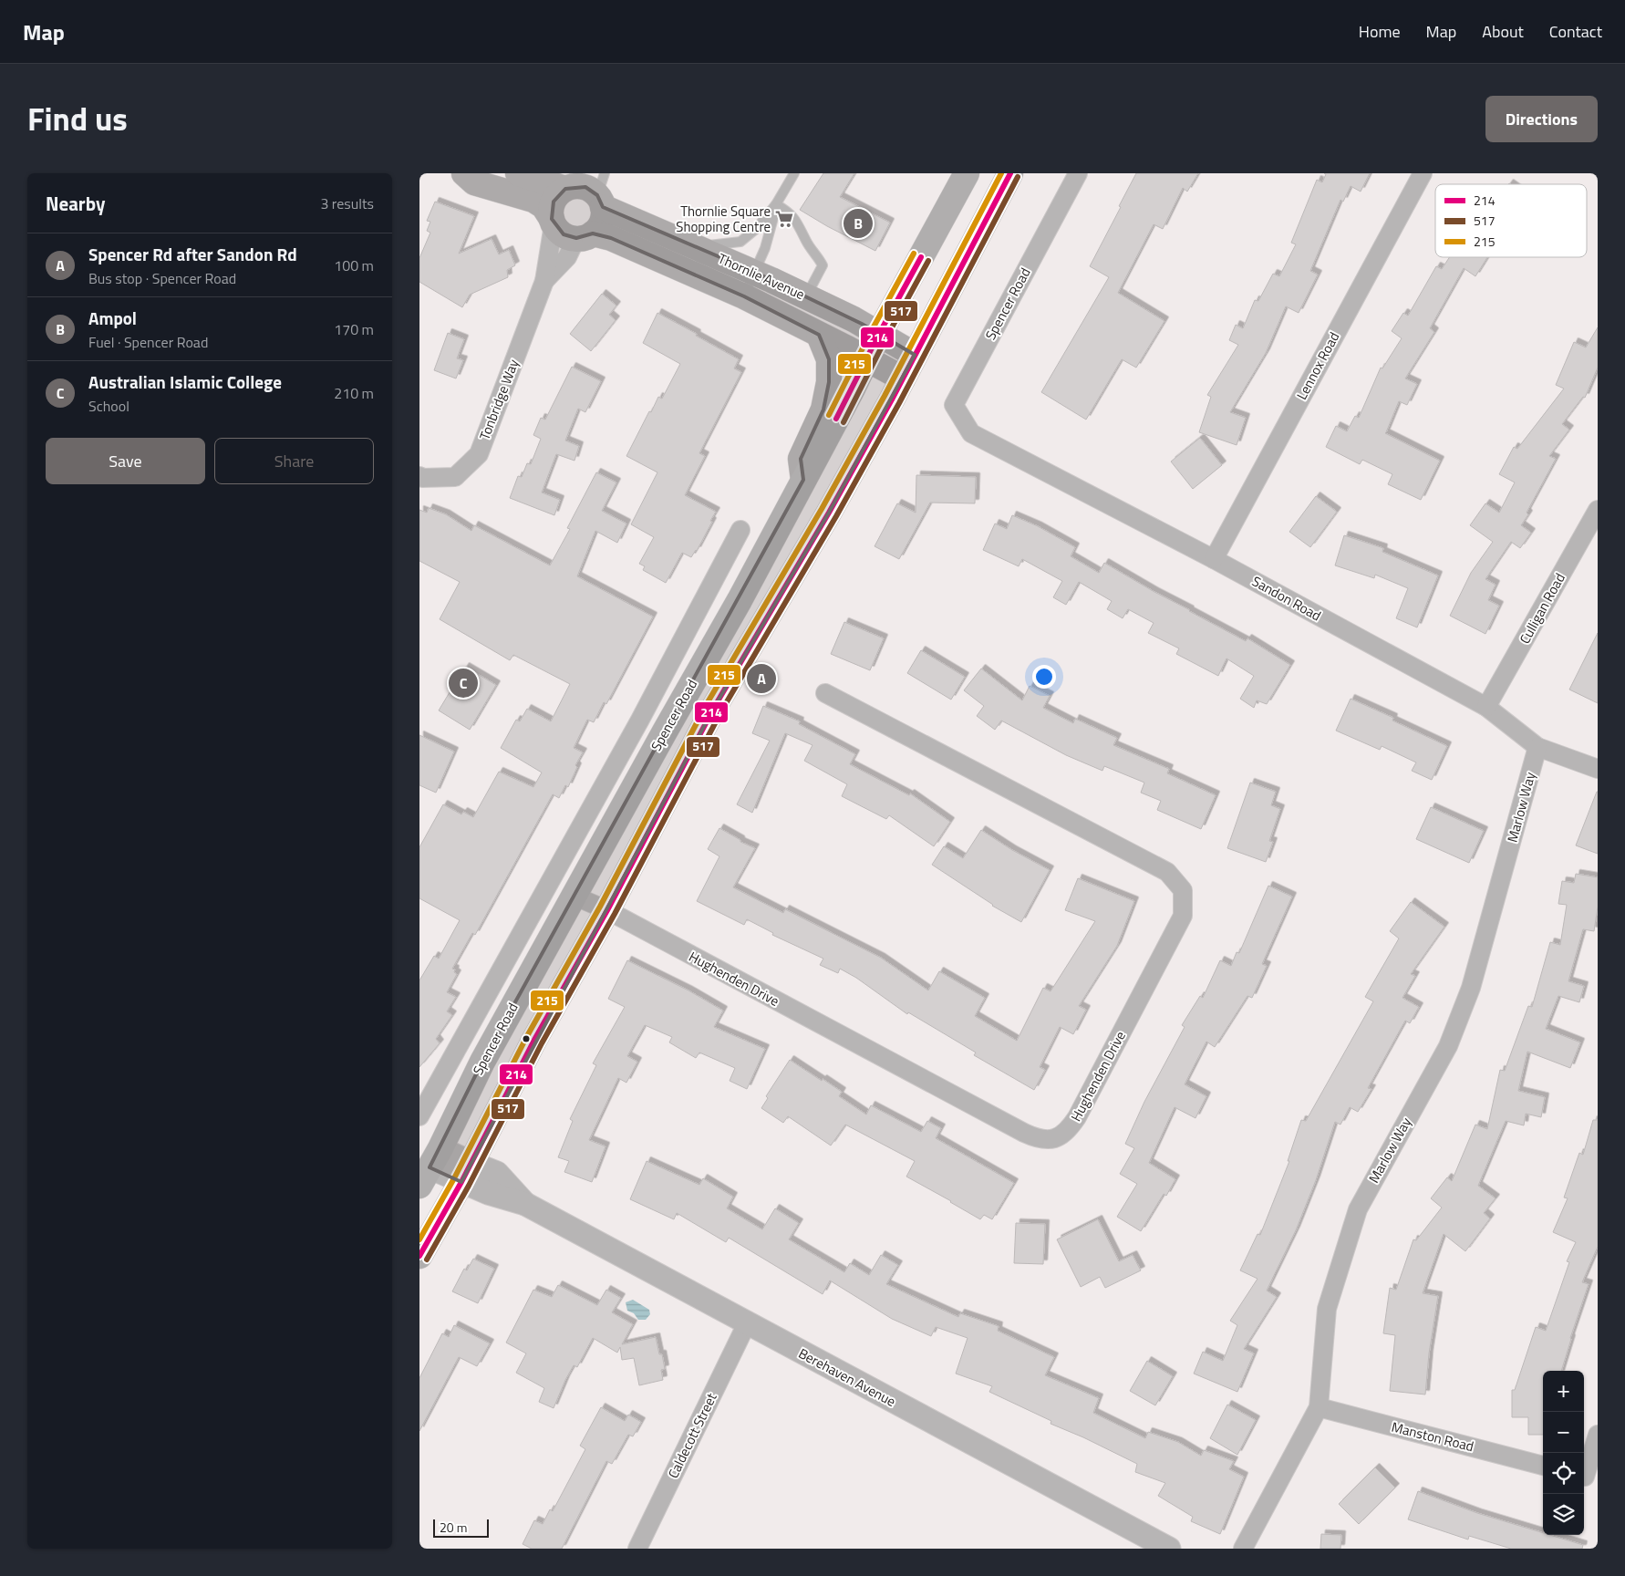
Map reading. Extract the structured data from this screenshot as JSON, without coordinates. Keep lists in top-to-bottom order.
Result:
{
  "streets": {
    "main road": ["Thornlie Avenue", "Spencer Road"],
    "street": [
      "Lennox Road",
      "Tonbridge Way",
      "Sandon Road",
      "Culligan Road",
      "Marlow Way",
      "Hughenden Drive",
      "Berehaven Avenue",
      "Caldecott Street",
      "Manston Road"
    ]
  },
  "crossings": [
    ["Thornlie Avenue", "Spencer Road"],
    ["Thornlie Avenue", "Tonbridge Way"],
    ["Spencer Road", "Sandon Road"],
    ["Spencer Road", "Hughenden Drive"],
    ["Spencer Road", "Berehaven Avenue"],
    ["Lennox Road", "Sandon Road"],
    ["Sandon Road", "Culligan Road"],
    ["Sandon Road", "Marlow Way"],
    ["Marlow Way", "Manston Road"],
    ["Berehaven Avenue", "Caldecott Street"]
  ],
  "places": {
    "supermarket": ["Thornlie Square Shopping Centre"]
  },
  "lines": ["transit line 214", "transit line 215", "transit line 517"],
  "legend": ["214", "517", "215"],
  "scale_bar": "20 m",
  "page": {
    "header": "Map",
    "nav": [
      "Home",
      "Map",
      "About",
      "Contact"
    ],
    "title": "Find us",
    "buttons": [
      "Directions",
      ["Save", "Share"]
    ],
    "heading": ["Nearby", "3 results"],
    "pins": ["B", "A", "C"],
    "list": [
      {
        "mark": "A",
        "name": "Spencer Rd after Sandon Rd",
        "note": "Bus stop · Spencer Road",
        "value": "100 m"
      },
      {
        "mark": "B",
        "name": "Ampol",
        "note": "Fuel · Spencer Road",
        "value": "170 m"
      },
      {
        "mark": "C",
        "name": "Australian Islamic College",
        "note": "School",
        "value": "210 m"
      }
    ],
    "map_buttons": ["+", "−"],
    "scale": "20 m"
  }
}
